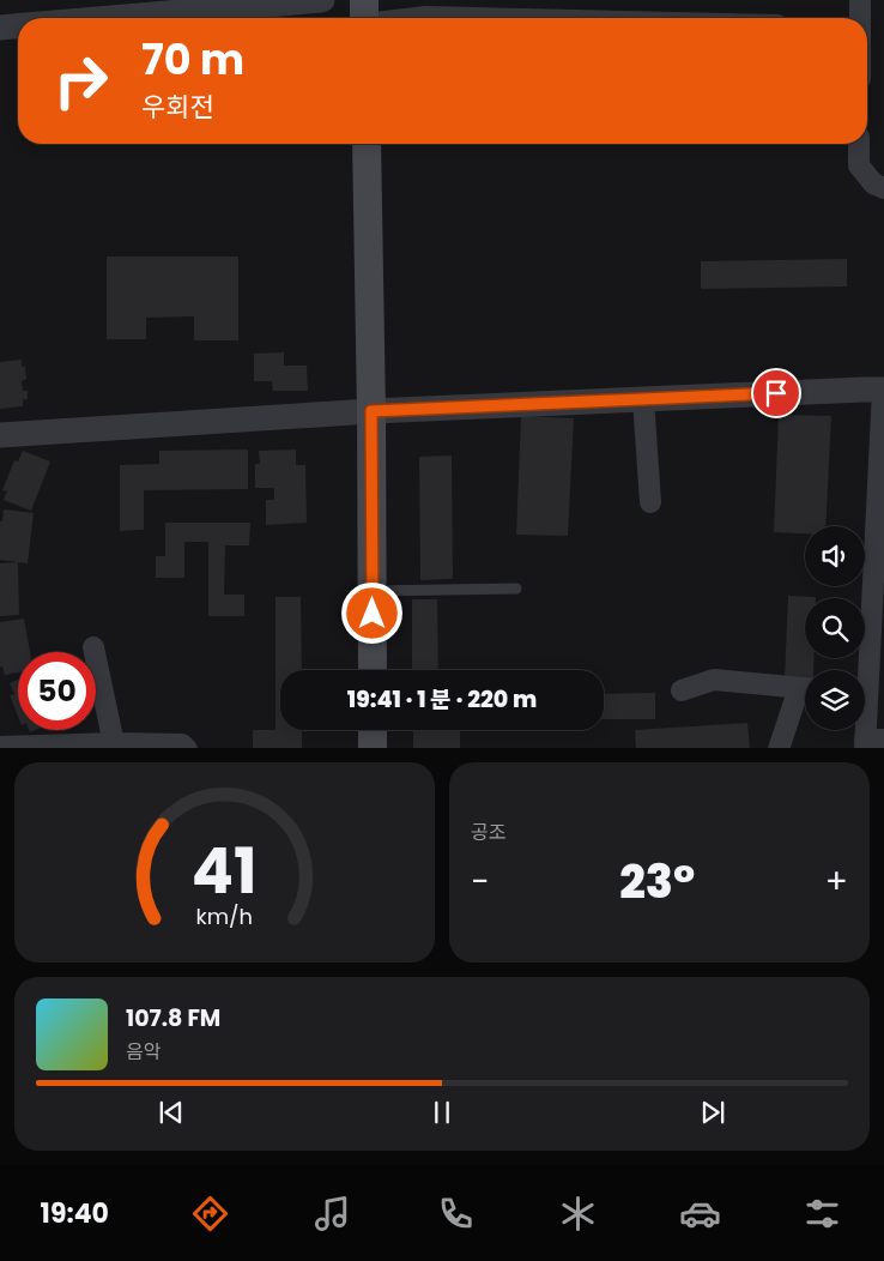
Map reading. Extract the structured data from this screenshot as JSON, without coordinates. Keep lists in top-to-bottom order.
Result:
{
  "page": {
    "turn": ["70 m", "우회전"],
    "limit": "50",
    "trip": "19:41 · 1 분 · 220 m",
    "tile": "공조",
    "heat": ["−", "23°", "+"],
    "song": ["107.8 FM", "음악"],
    "tabs": "19:40",
    "gauge": ["41", "km/h"]
  }
}
